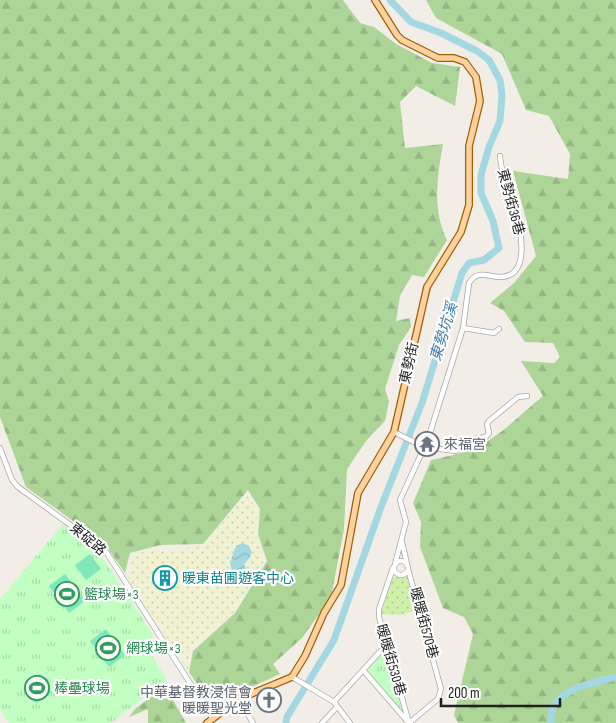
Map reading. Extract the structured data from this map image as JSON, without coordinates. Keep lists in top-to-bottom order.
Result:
{
  "streets": {
    "main road": ["東勢街"],
    "street": [
      "東勢街36巷",
      "東碇路",
      "暖暖街570巷",
      "暖暖街530巷"
    ]
  },
  "crossings": [
    ["暖暖街570巷", "暖暖街530巷"]
  ],
  "water": ["東勢坑溪"],
  "places": {
    "temple": ["來福宮"],
    "building": ["暖東苗圃遊客中心"],
    "sports": ["籃球場×3", "網球場×3", "棒壘球場"],
    "church": ["中華基督教浸信會 暖暖聖光堂"]
  },
  "scale_bar": "200 m"
}
